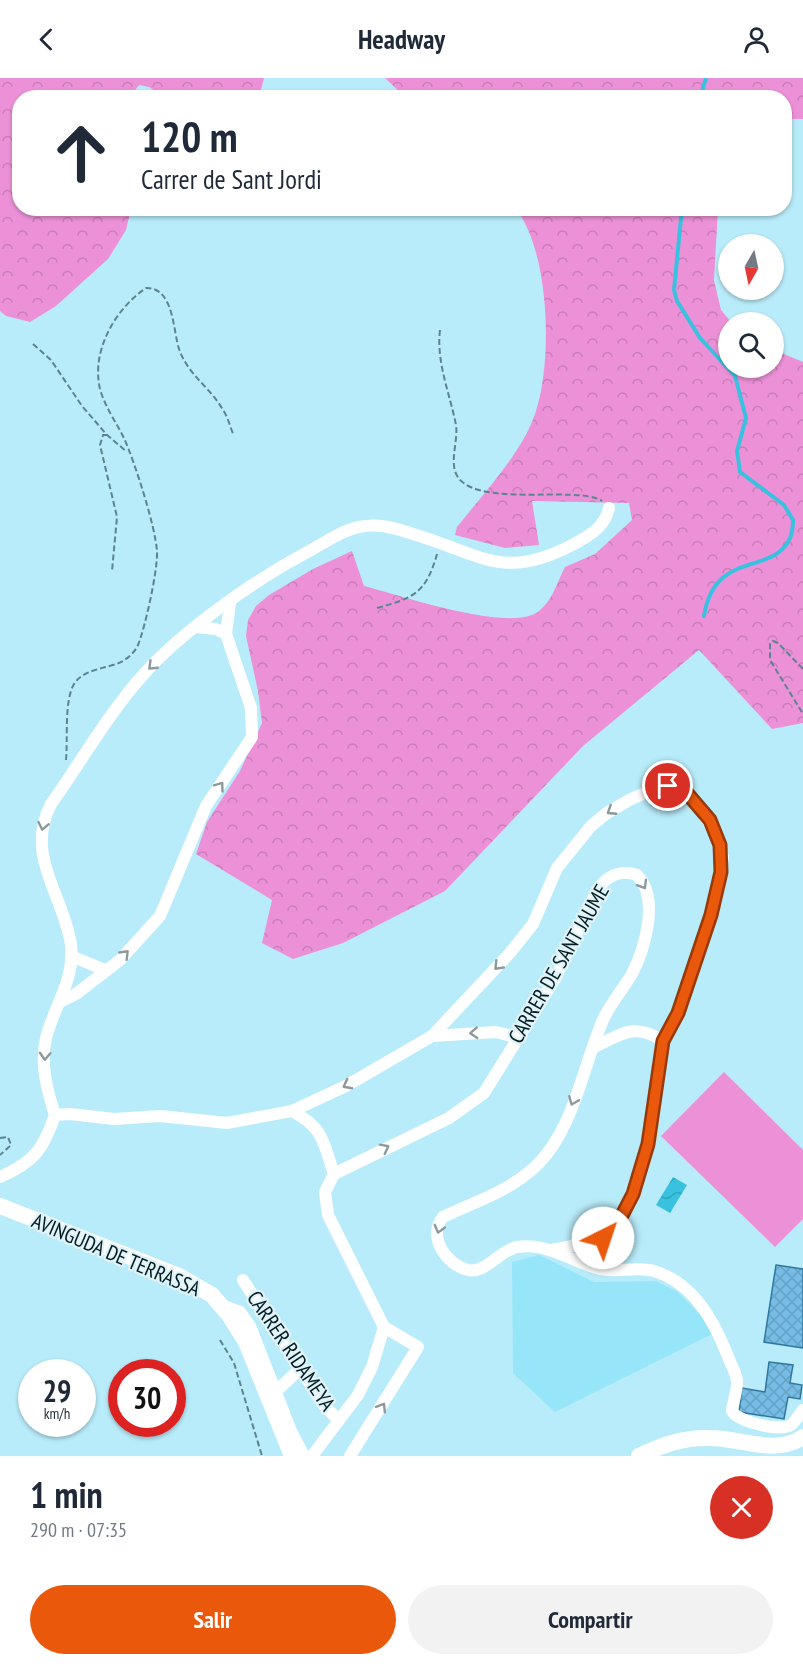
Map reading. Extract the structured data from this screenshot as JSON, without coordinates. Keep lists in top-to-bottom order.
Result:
{
  "streets": {
    "street": ["CARRER DE SANT JAUME", "AVINGUDA DE TERRASSA", "CARRER RIDAMEYA"]
  },
  "north": "bottom",
  "page": {
    "header": "Headway",
    "turn": ["120 m", "Carrer de Sant Jordi"],
    "speed": "29 km/h",
    "limit": "30",
    "heading": ["1 min", "290 m · 07:35"],
    "buttons": ["Salir", "Compartir"]
  }
}
